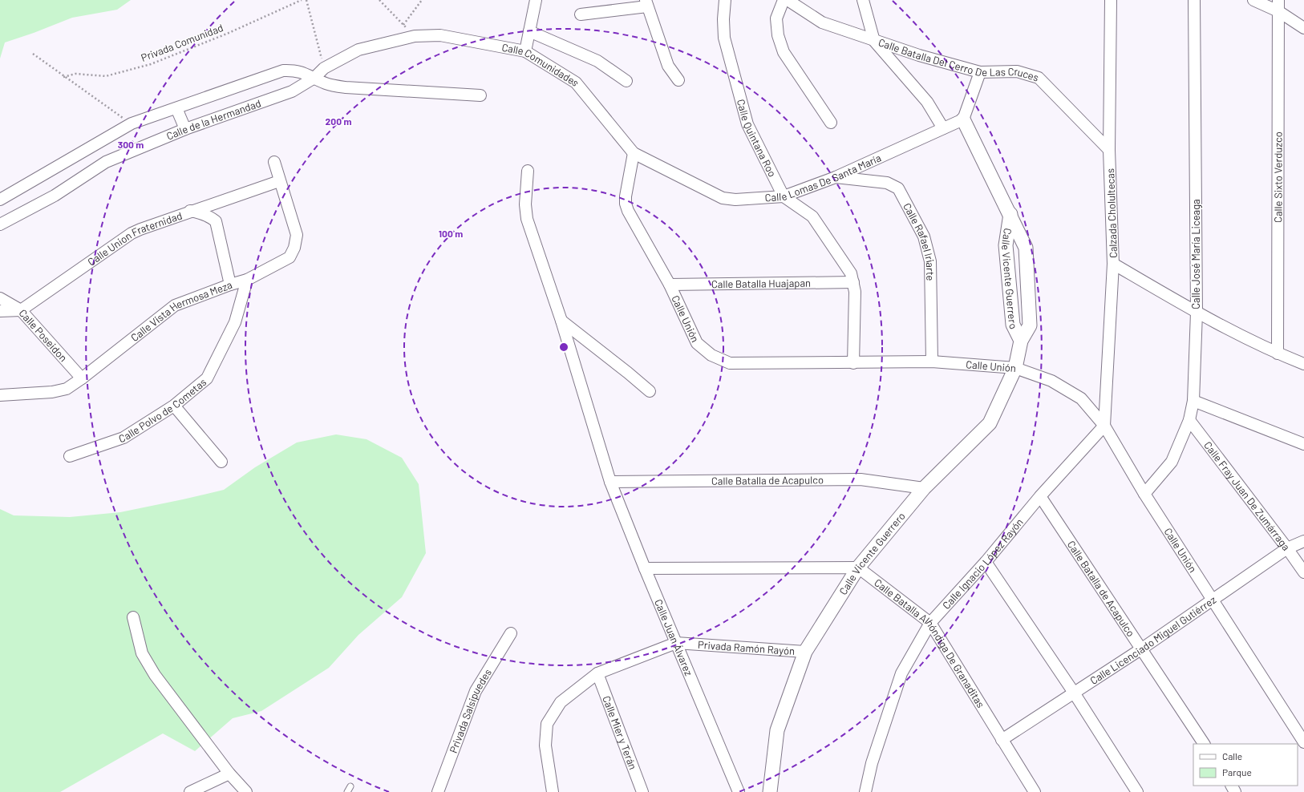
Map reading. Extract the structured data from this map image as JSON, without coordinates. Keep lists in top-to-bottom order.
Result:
{
  "streets": {
    "street": [
      "Calle Batalla Del Cerro De Las Cruces",
      "Calle Comunidades",
      "Calle de la Hermandad",
      "Calle Quintana Roo",
      "Calle Lomas De Santa María",
      "Calle Sixto Verduzco",
      "Calzada Cholultecas",
      "Calle Union Fraternidad",
      "Calle Rafael Iriarte",
      "Calle José María Liceaga",
      "Calle Vicente Guerrero",
      "Calle Batalla Huajapan",
      "Calle Vista Hermosa Meza",
      "Calle Unión",
      "Calle Poseidon",
      "Calle Polvo de Cometas",
      "Calle Batalla de Acapulco",
      "Calle Fray Juan De Zumárraga",
      "Calle Ignacio López Rayón",
      "Calle Juan Álvarez",
      "Calle Licenciado Miguel Gutiérrez",
      "Calle Batalla Alhóndiga De Granaditas",
      "Privada Ramón Rayón",
      "Privada Salsipuedes",
      "Calle Mier y Terán"
    ],
    "path": ["Privada Comunidad"]
  },
  "crossings": [
    ["Calle Batalla Del Cerro De Las Cruces", "Calzada Cholultecas"],
    ["Calle Comunidades", "Calle de la Hermandad"],
    ["Calle Comunidades", "Calle Lomas De Santa María"],
    ["Calle Comunidades", "Calle Unión"],
    ["Calle Quintana Roo", "Calle Lomas De Santa María"],
    ["Calle Quintana Roo", "Calle Batalla Huajapan"],
    ["Calle Quintana Roo", "Calle Unión"],
    ["Calle Lomas De Santa María", "Calle Rafael Iriarte"],
    ["Calle Lomas De Santa María", "Calle Vicente Guerrero"],
    ["Calle Lomas De Santa María", "Calle Unión"],
    ["Calzada Cholultecas", "Calle Unión"],
    ["Calzada Cholultecas", "Calle Ignacio López Rayón"],
    ["Calle Union Fraternidad", "Calle Vista Hermosa Meza"],
    ["Calle Union Fraternidad", "Calle Poseidon"],
    ["Calle Rafael Iriarte", "Calle Unión"],
    ["Calle José María Liceaga", "Calle Unión"],
    ["Calle José María Liceaga", "Calle Fray Juan De Zumárraga"],
    ["Calle Vicente Guerrero", "Calle Unión"],
    ["Calle Vicente Guerrero", "Calle Batalla de Acapulco"],
    ["Calle Vicente Guerrero", "Calle Batalla Alhóndiga De Granaditas"],
    ["Calle Vicente Guerrero", "Privada Ramón Rayón"],
    ["Calle Batalla Huajapan", "Calle Unión"],
    ["Calle Vista Hermosa Meza", "Calle Poseidon"],
    ["Calle Vista Hermosa Meza", "Calle Polvo de Cometas"],
    ["Calle Unión", "Calle Ignacio López Rayón"],
    ["Calle Unión", "Calle Licenciado Miguel Gutiérrez"],
    ["Calle Batalla de Acapulco", "Calle Ignacio López Rayón"],
    ["Calle Batalla de Acapulco", "Calle Juan Álvarez"],
    ["Calle Batalla de Acapulco", "Calle Licenciado Miguel Gutiérrez"],
    ["Calle Fray Juan De Zumárraga", "Calle Licenciado Miguel Gutiérrez"],
    ["Calle Ignacio López Rayón", "Calle Batalla Alhóndiga De Granaditas"],
    ["Calle Juan Álvarez", "Privada Ramón Rayón"],
    ["Calle Licenciado Miguel Gutiérrez", "Calle Batalla Alhóndiga De Granaditas"],
    ["Privada Ramón Rayón", "Calle Mier y Terán"]
  ],
  "legend": ["Calle", "Parque"],
  "rings": ["200 m", "300 m", "100 m"]
}
